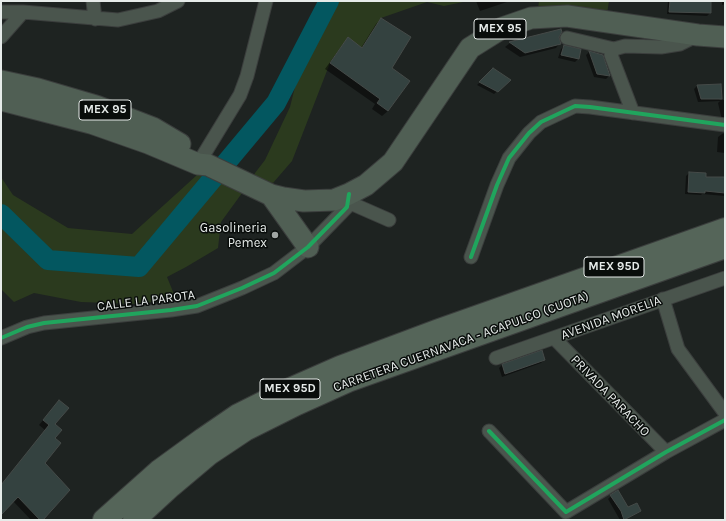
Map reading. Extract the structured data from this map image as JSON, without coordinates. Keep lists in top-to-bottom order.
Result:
{
  "streets": {
    "highway": ["MEX 95D", "CARRETERA CUERNAVACA - ACAPULCO (CUOTA)"],
    "main road": ["MEX 95"],
    "street": ["CALLE LA PAROTA", "AVENIDA MORELIA", "PRIVADA PARACHO"]
  },
  "crossings": [
    ["MEX 95", "CALLE LA PAROTA"],
    ["AVENIDA MORELIA", "PRIVADA PARACHO"]
  ],
  "places": ["Gasolineria Pemex"]
}
